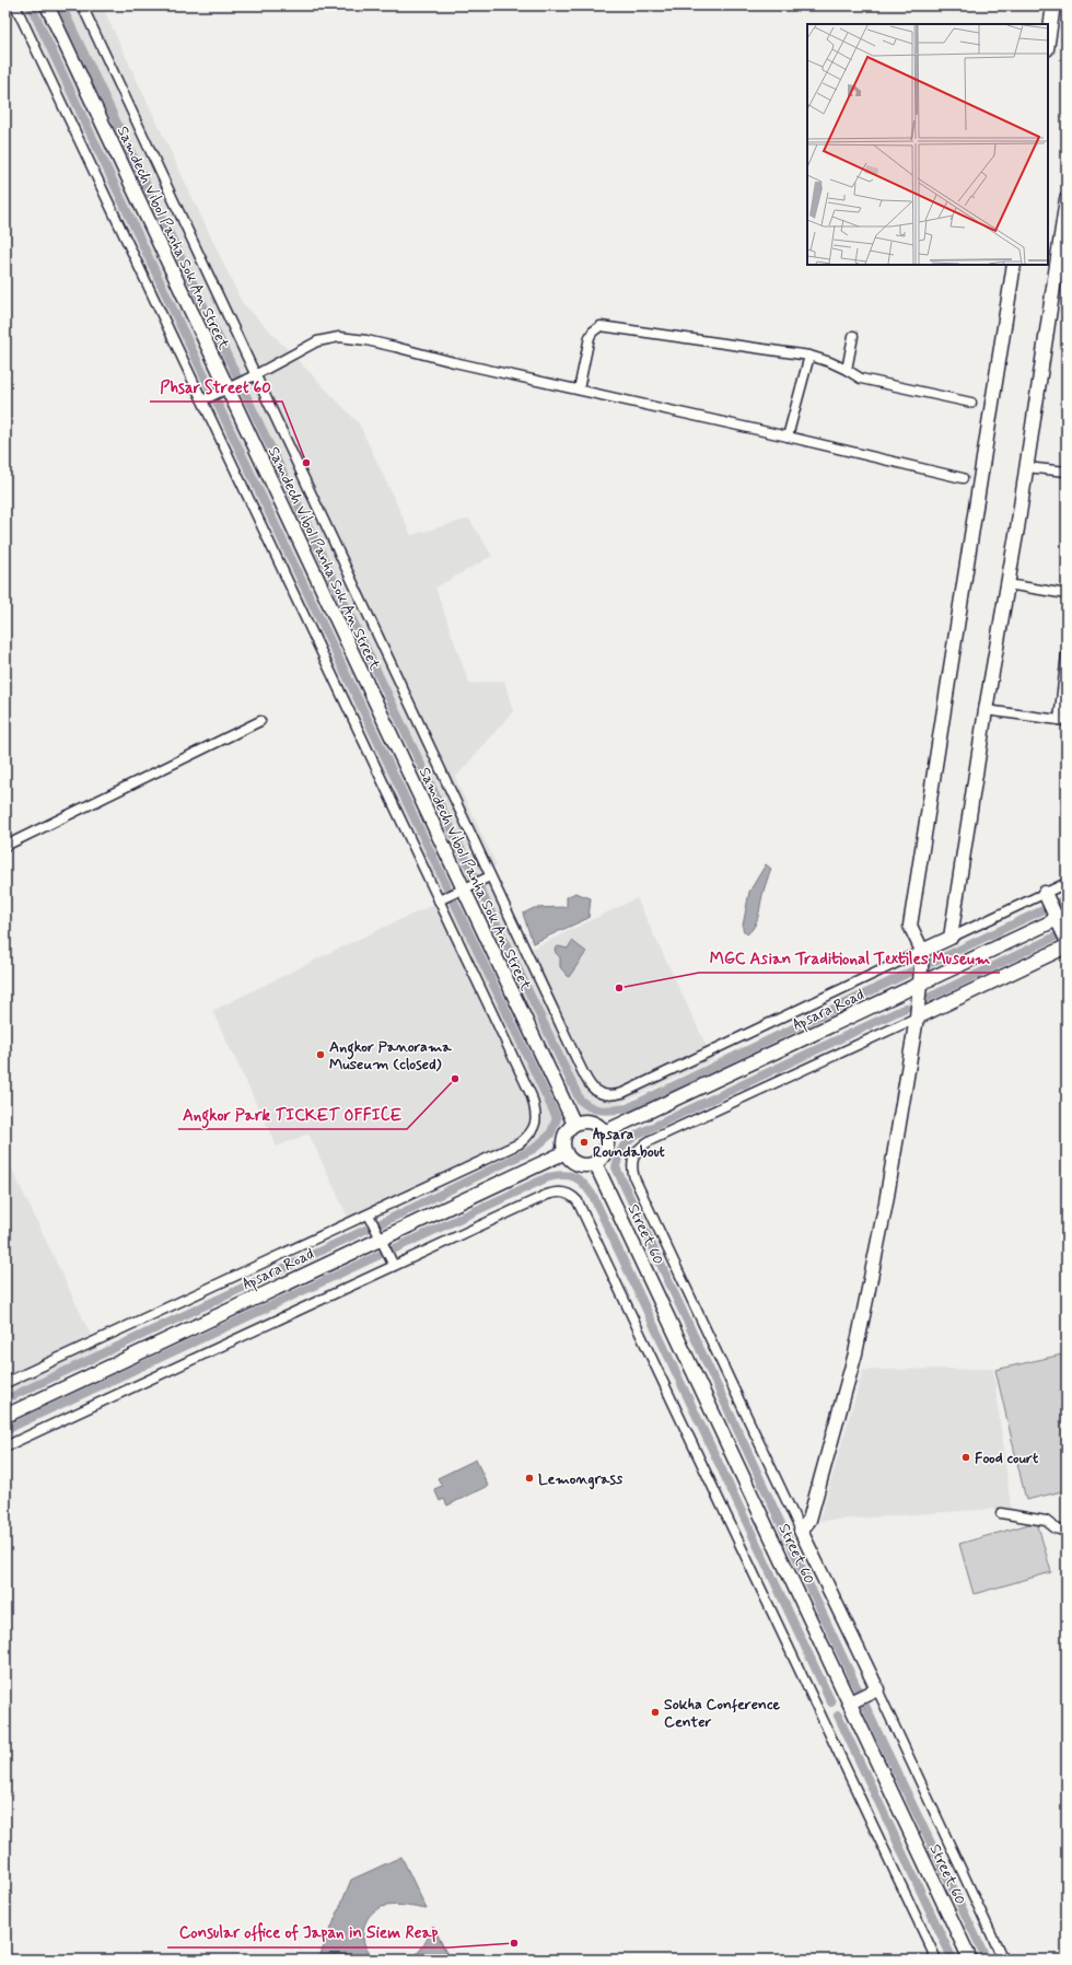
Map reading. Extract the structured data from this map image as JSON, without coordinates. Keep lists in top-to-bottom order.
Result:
{
  "streets": {
    "street": ["Samdech Vibol Panha Sok An Street", "Apsara Road", "Street 60"]
  },
  "crossings": [
    ["Samdech Vibol Panha Sok An Street", "Apsara Road"],
    ["Samdech Vibol Panha Sok An Street", "Street 60"],
    ["Apsara Road", "Street 60"]
  ],
  "places": [
    "Phsar Street 60",
    "MGC Asian Traditional Textiles Museum",
    "Angkor Panorama Museum (closed)",
    "Angkor Park TICKET OFFICE",
    "Apsara Roundabout",
    "Food court",
    "Lemongrass",
    "Sokha Conference Center",
    "Consular office of Japan in Siem Reap"
  ]
}
